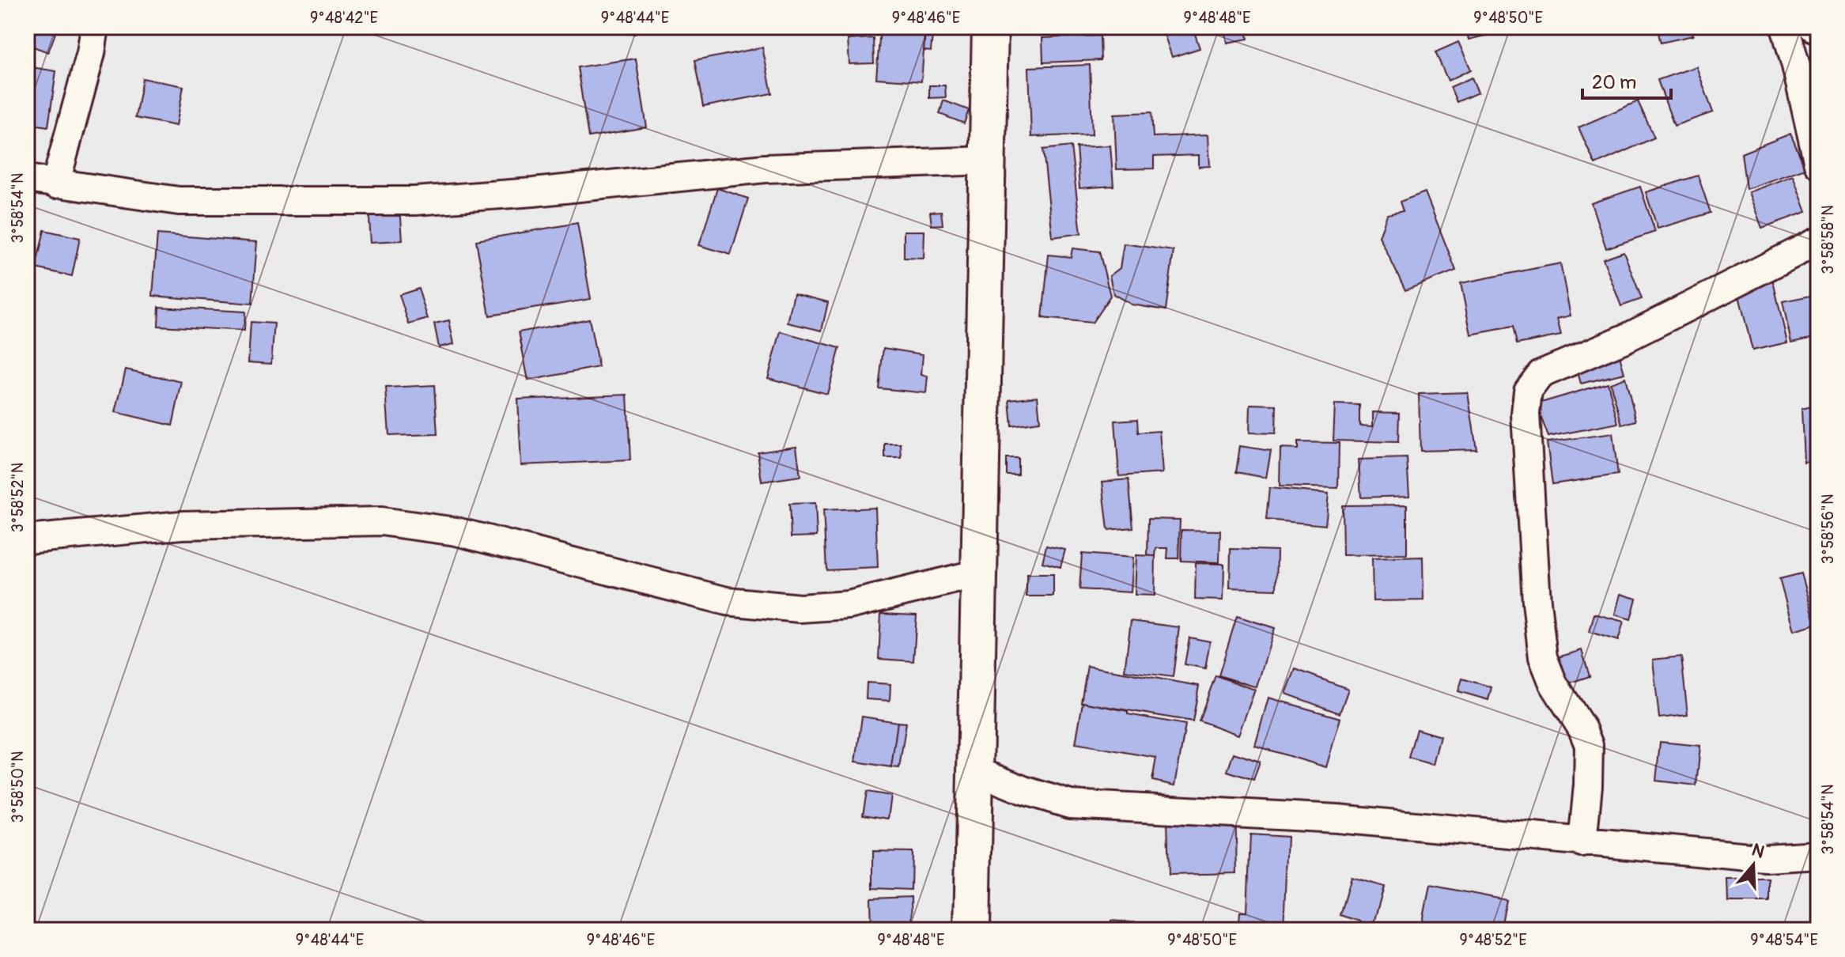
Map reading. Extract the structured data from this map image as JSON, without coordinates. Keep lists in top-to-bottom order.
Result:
{
  "scale_bar": "20 m",
  "north": "top",
  "coordinates": [
    "9°48'42\"E",
    "9°48'44\"E",
    "9°48'46\"E",
    "9°48'48\"E",
    "9°48'50\"E",
    "3°58'54\"N",
    "3°58'58\"N",
    "3°58'52\"N",
    "3°58'56\"N",
    "3°58'50\"N",
    "9°48'52\"E",
    "9°48'54\"E"
  ]
}
